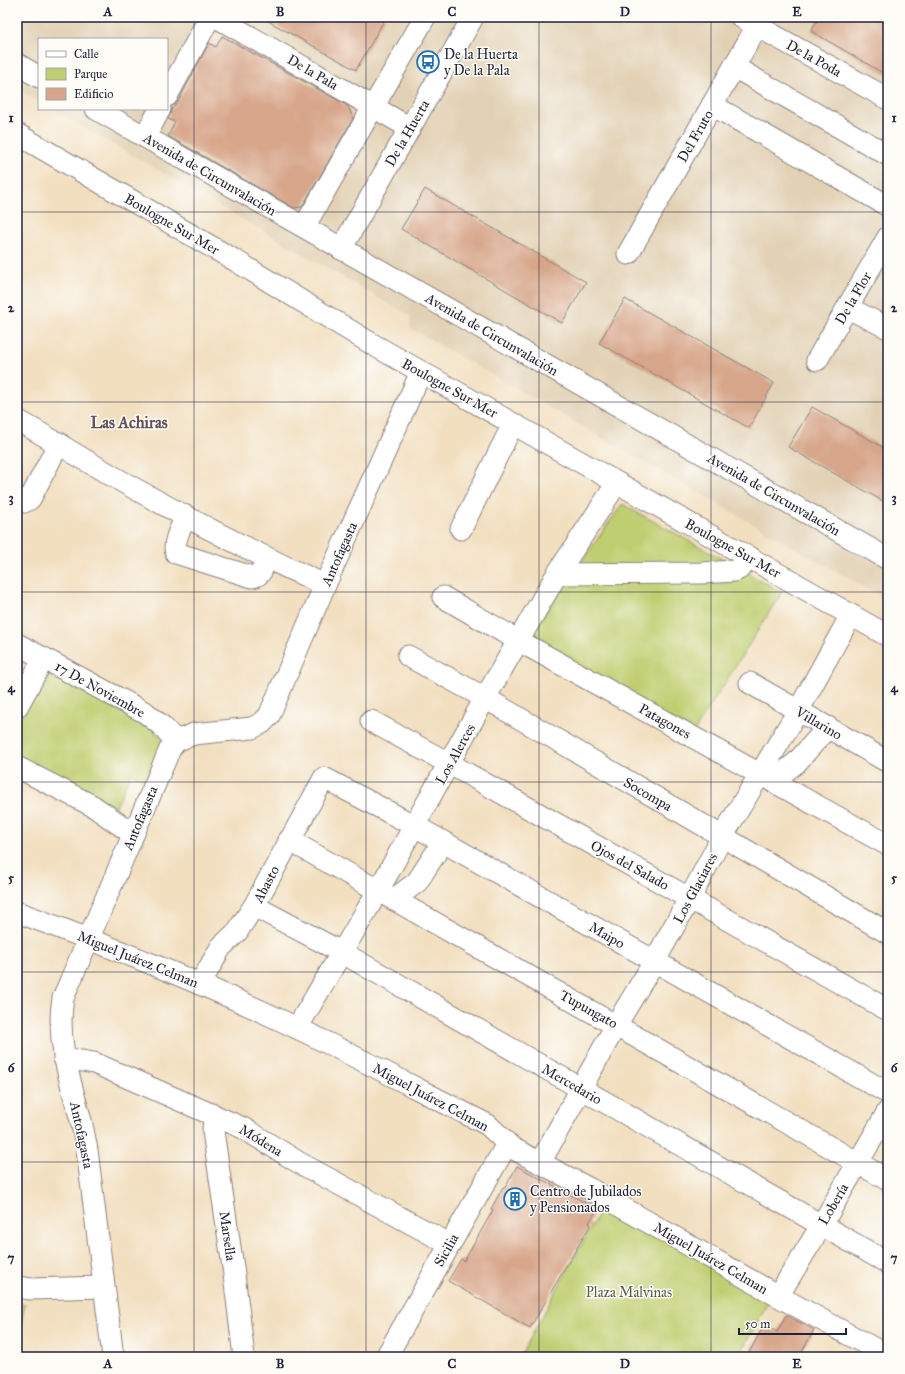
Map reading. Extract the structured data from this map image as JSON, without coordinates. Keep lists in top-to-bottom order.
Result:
{
  "streets": {
    "street": [
      "De la Poda",
      "De la Pala",
      "De la Huerta",
      "Del Fruto",
      "Avenida de Circunvalación",
      "Boulogne Sur Mer",
      "De la Flor",
      "Antofagasta",
      "17 De Noviembre",
      "Patagones",
      "Villarino",
      "Los Alerces",
      "Socompa",
      "Ojos del Salado",
      "Abasto",
      "Los Glaciares",
      "Maipo",
      "Miguel Juárez Celman",
      "Tupungato",
      "Mercedario",
      "Módena",
      "Lobería",
      "Marsella",
      "Sicilia"
    ]
  },
  "crossings": [
    ["De la Poda", "Del Fruto"],
    ["De la Pala", "De la Huerta"],
    ["De la Huerta", "Avenida de Circunvalación"],
    ["Boulogne Sur Mer", "Antofagasta"],
    ["Boulogne Sur Mer", "Los Alerces"],
    ["Boulogne Sur Mer", "Los Glaciares"],
    ["Antofagasta", "17 De Noviembre"],
    ["Antofagasta", "Miguel Juárez Celman"],
    ["Antofagasta", "Módena"],
    ["Patagones", "Los Alerces"],
    ["Patagones", "Los Glaciares"],
    ["Villarino", "Los Glaciares"],
    ["Los Alerces", "Socompa"],
    ["Los Alerces", "Ojos del Salado"],
    ["Los Alerces", "Maipo"],
    ["Los Alerces", "Miguel Juárez Celman"],
    ["Los Alerces", "Tupungato"],
    ["Los Alerces", "Mercedario"],
    ["Socompa", "Los Glaciares"],
    ["Ojos del Salado", "Los Glaciares"],
    ["Abasto", "Maipo"],
    ["Abasto", "Miguel Juárez Celman"],
    ["Abasto", "Tupungato"],
    ["Abasto", "Mercedario"],
    ["Los Glaciares", "Maipo"],
    ["Los Glaciares", "Miguel Juárez Celman"],
    ["Los Glaciares", "Tupungato"],
    ["Los Glaciares", "Mercedario"],
    ["Miguel Juárez Celman", "Lobería"],
    ["Miguel Juárez Celman", "Sicilia"],
    ["Tupungato", "Lobería"],
    ["Mercedario", "Lobería"],
    ["Módena", "Marsella"],
    ["Módena", "Sicilia"]
  ],
  "districts": ["Las Achiras"],
  "parks": ["Plaza Malvinas"],
  "places": {
    "bus stop": ["De la Huerta y De la Pala"],
    "building": ["Centro de Jubilados y Pensionados"]
  },
  "legend": ["Calle", "Parque", "Edificio"],
  "scale_bar": "50 m",
  "grid": {
    "columns": [
      "A",
      "B",
      "C",
      "D",
      "E"
    ],
    "rows": [
      "1",
      "2",
      "3",
      "4",
      "5",
      "6",
      "7"
    ]
  }
}
